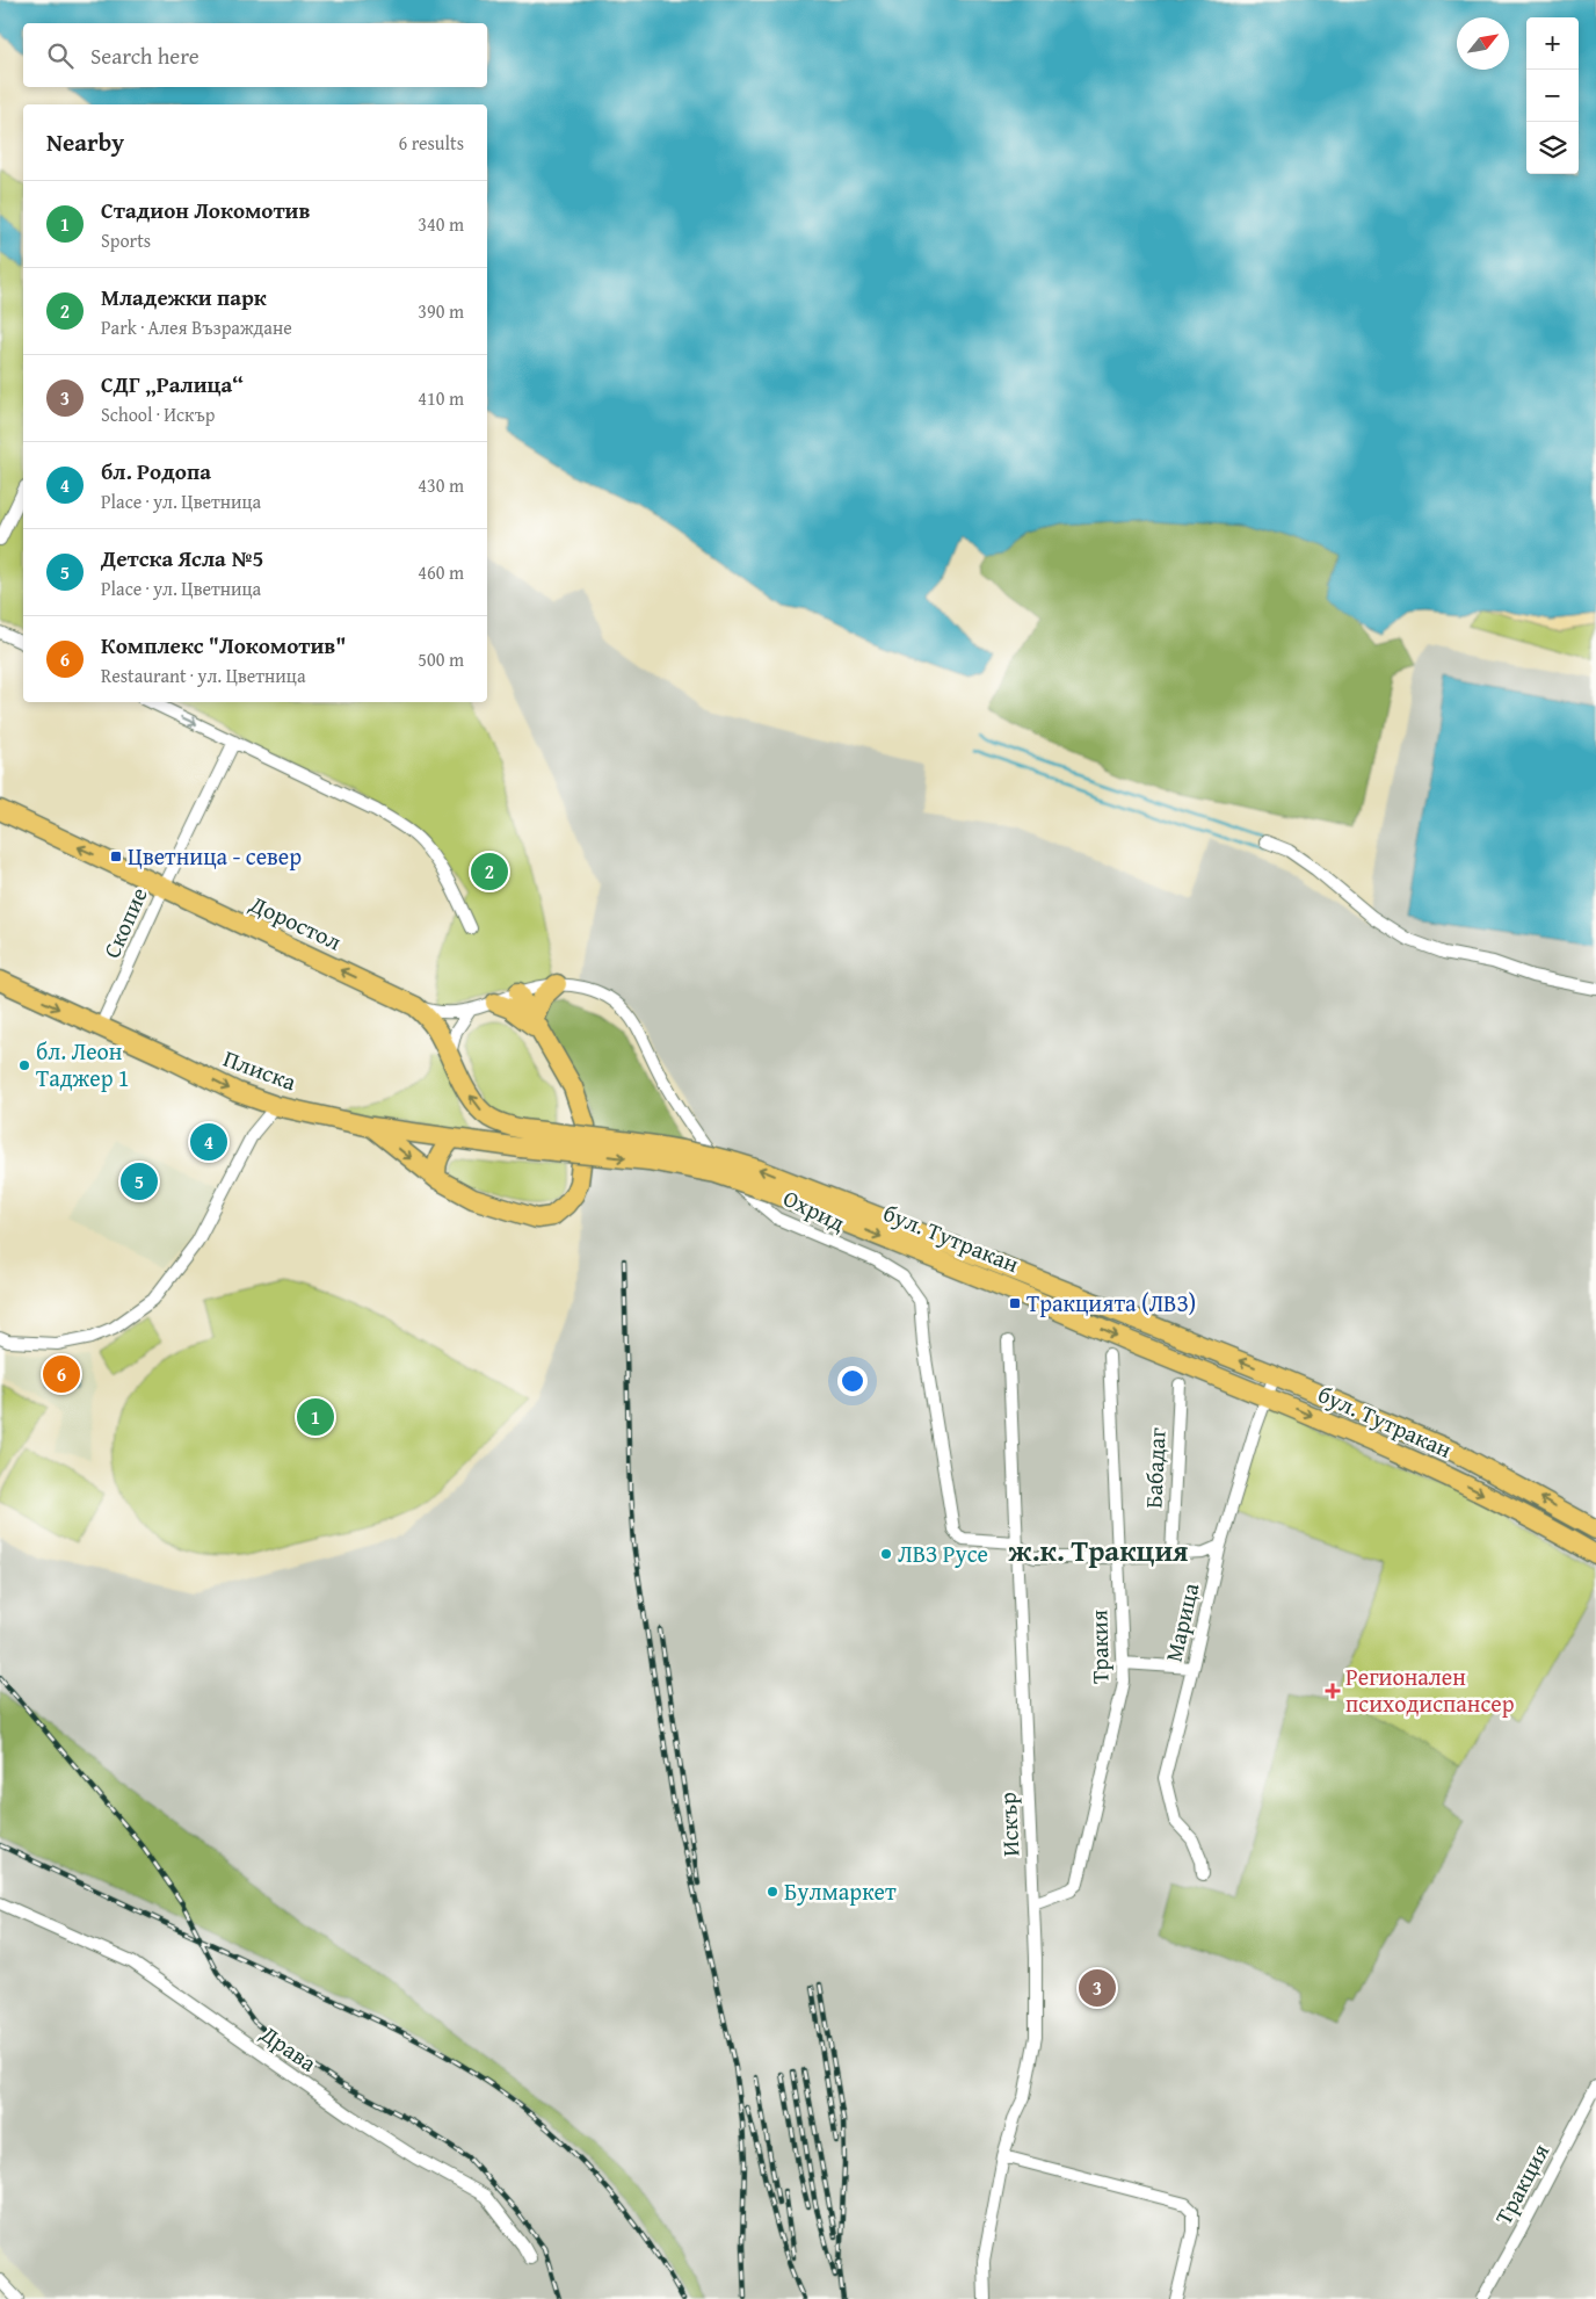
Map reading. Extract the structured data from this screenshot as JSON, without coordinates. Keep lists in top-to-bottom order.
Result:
{
  "streets": {
    "main road": ["Доростол", "Плиска", "бул. Тутракан"],
    "street": [
      "Скопие",
      "Охрид",
      "Бабадаг",
      "Марица",
      "Тракия",
      "Искър",
      "Драва",
      "Тракция"
    ]
  },
  "crossings": [
    ["Скопие", "Доростол"],
    ["Скопие", "Плиска"],
    ["Доростол", "Плиска"],
    ["Доростол", "Охрид"],
    ["Доростол", "бул. Тутракан"],
    ["Плиска", "бул. Тутракан"],
    ["Охрид", "Искър"],
    ["бул. Тутракан", "Марица"],
    ["Тракия", "Искър"]
  ],
  "one_way": ["Доростол", "Плиска"],
  "districts": ["ж.к. Тракция"],
  "places": {
    "transit": ["Цветница - север", "Тракцията (ЛВЗ)"],
    "other": ["бл. Леон Таджер 1", "ЛВЗ Русе", "Булмаркет"],
    "health": ["Регионален психодиспансер"]
  },
  "north": "top right",
  "page": {
    "map_buttons": ["+", "−"],
    "search": "Search here",
    "heading": ["Nearby", "6 results"],
    "list": [
      {
        "mark": "1",
        "name": "Стадион Локомотив",
        "note": "Sports",
        "value": "340 m"
      },
      {
        "mark": "2",
        "name": "Младежки парк",
        "note": "Park · Алея Възраждане",
        "value": "390 m"
      },
      {
        "mark": "3",
        "name": "СДГ „Ралица“",
        "note": "School · Искър",
        "value": "410 m"
      },
      {
        "mark": "4",
        "name": "бл. Родопа",
        "note": "Place · ул. Цветница",
        "value": "430 m"
      },
      {
        "mark": "5",
        "name": "Детска Ясла №5",
        "note": "Place · ул. Цветница",
        "value": "460 m"
      },
      {
        "mark": "6",
        "name": "Комплекс \"Локомотив\"",
        "note": "Restaurant · ул. Цветница",
        "value": "500 m"
      }
    ],
    "pins": [
      "2",
      "4",
      "5",
      "6",
      "1",
      "3"
    ]
  }
}
